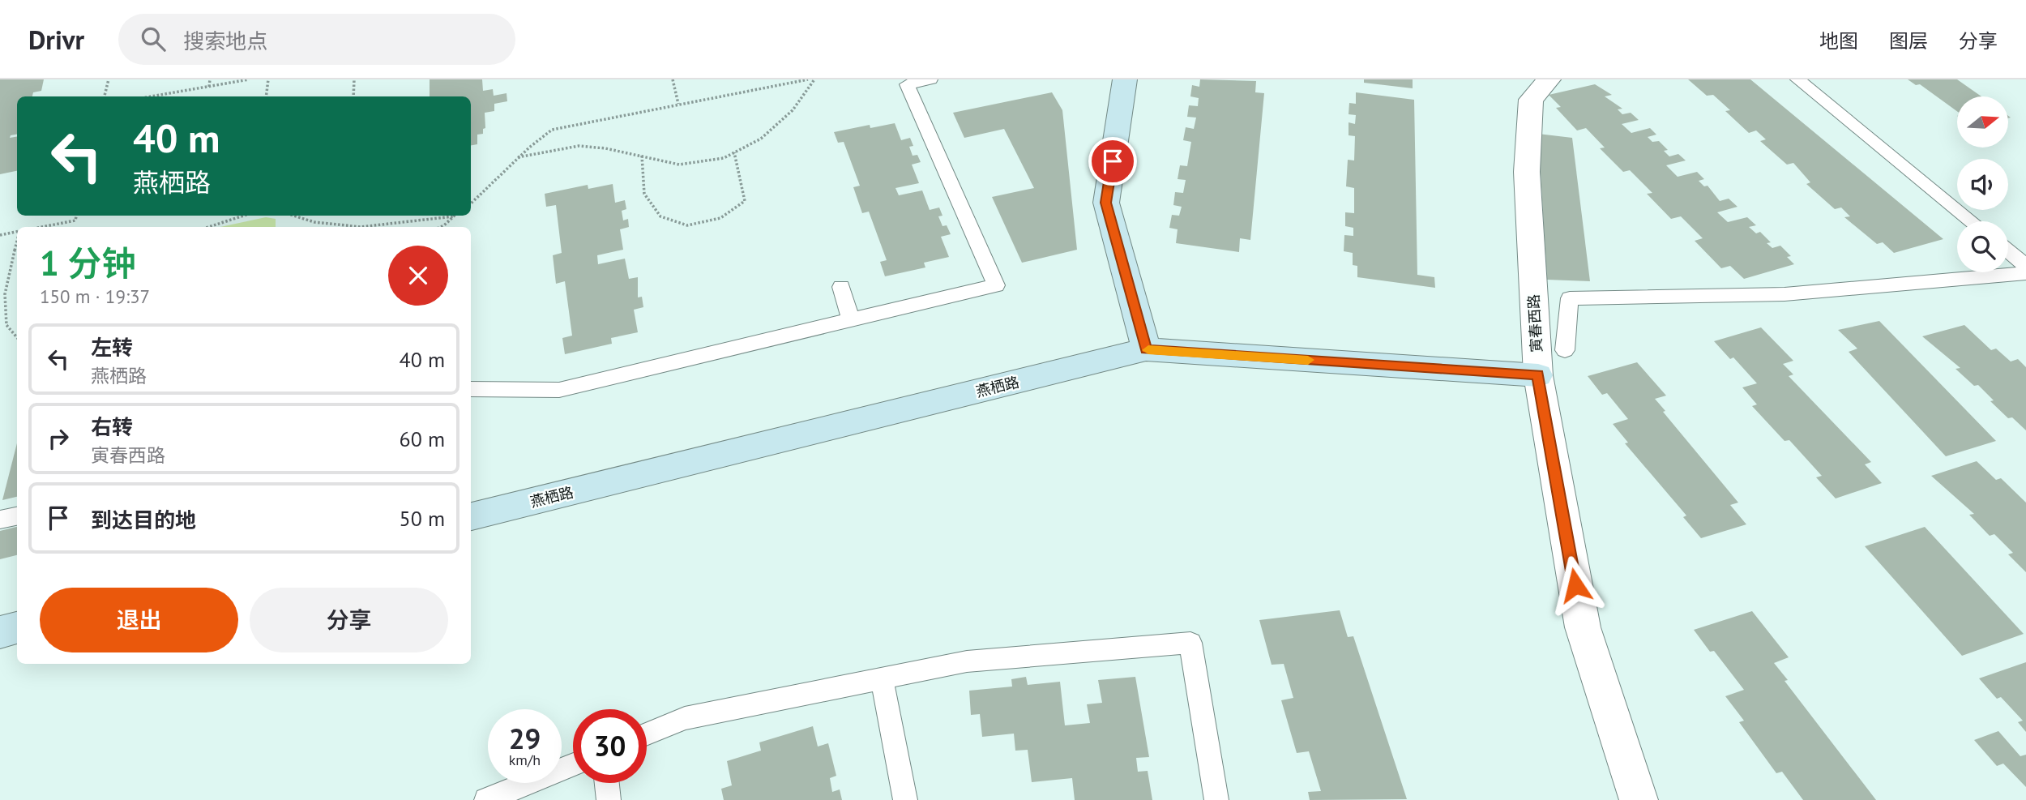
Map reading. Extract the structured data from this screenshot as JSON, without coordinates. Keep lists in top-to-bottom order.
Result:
{
  "streets": {
    "street": ["寅春西路", "燕栖路"]
  },
  "crossings": [
    ["寅春西路", "燕栖路"]
  ],
  "north": "right",
  "page": {
    "header": "Drivr",
    "search": "搜索地点",
    "nav": ["地图", "图层", "分享"],
    "turn": ["40 m", "燕栖路"],
    "heading": ["1 分钟", "150 m · 19:37"],
    "list": [
      {
        "name": "左转",
        "note": "燕栖路",
        "value": "40 m"
      },
      {
        "name": "右转",
        "note": "寅春西路",
        "value": "60 m"
      },
      {
        "name": "到达目的地",
        "value": "50 m"
      }
    ],
    "buttons": ["退出", "分享"],
    "speed": "29 km/h",
    "limit": "30"
  }
}
